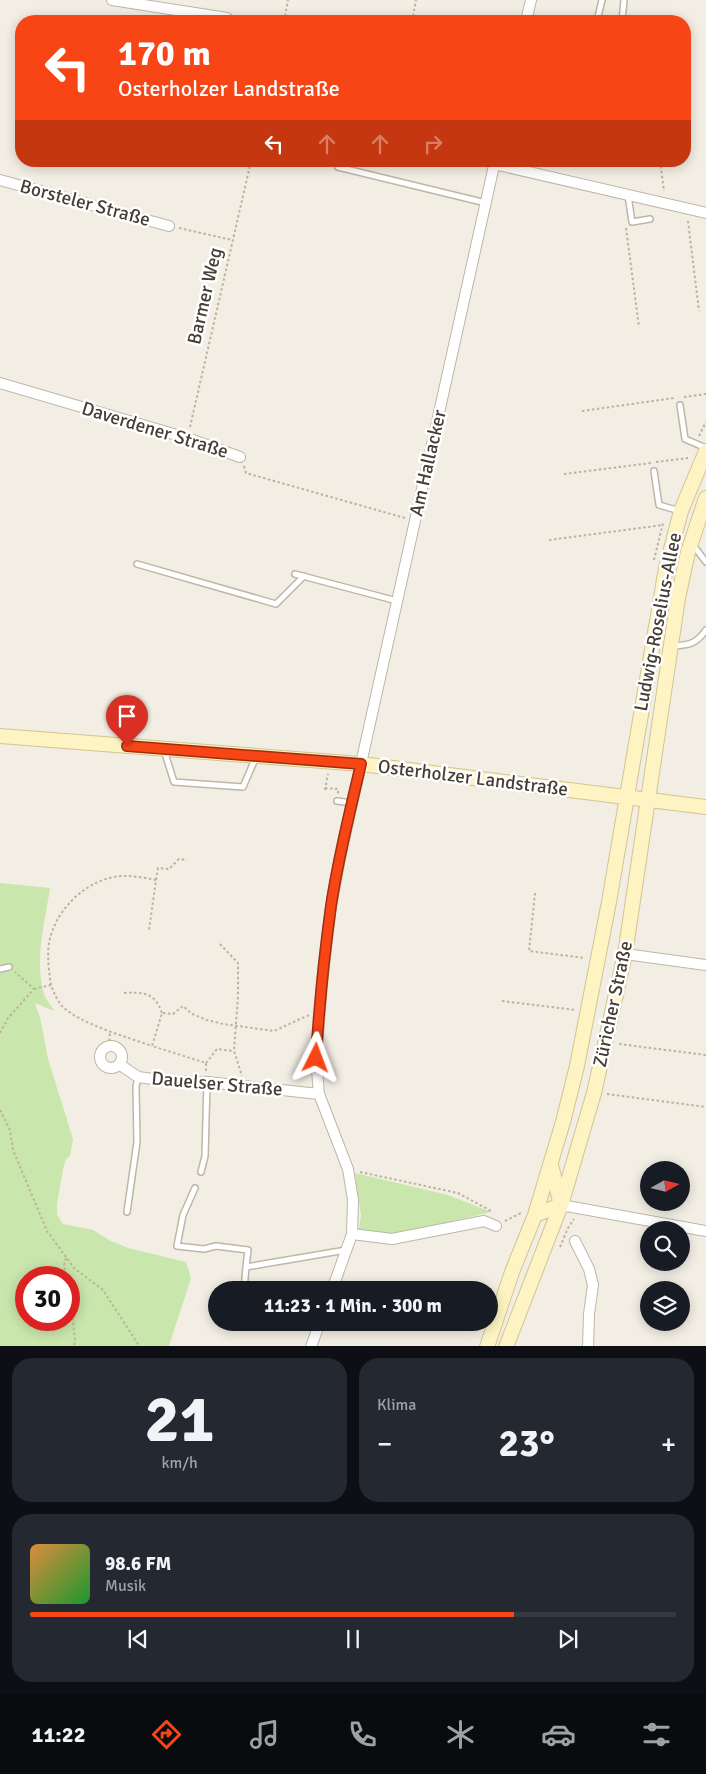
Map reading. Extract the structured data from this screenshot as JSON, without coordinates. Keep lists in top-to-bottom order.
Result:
{
  "streets": {
    "main road": ["Ludwig-Roselius-Allee", "Osterholzer Landstraße", "Züricher Straße"],
    "street": [
      "Borsteler Straße",
      "Daverdener Straße",
      "Am Hallacker",
      "Dauelser Straße"
    ],
    "path": ["Barmer Weg"]
  },
  "crossings": [
    ["Barmer Weg", "Daverdener Straße"],
    ["Daverdener Straße", "Am Hallacker"],
    ["Am Hallacker", "Osterholzer Landstraße"],
    ["Am Hallacker", "Dauelser Straße"],
    ["Ludwig-Roselius-Allee", "Osterholzer Landstraße"],
    ["Ludwig-Roselius-Allee", "Züricher Straße"],
    ["Osterholzer Landstraße", "Züricher Straße"]
  ],
  "north": "right",
  "page": {
    "turn": ["170 m", "Osterholzer Landstraße"],
    "limit": "30",
    "trip": "11:23 · 1 Min. · 300 m",
    "tile": [
      ["21", "km/h"],
      "Klima"
    ],
    "heat": ["−", "23°", "+"],
    "song": ["98.6 FM", "Musik"],
    "tabs": "11:22"
  }
}
